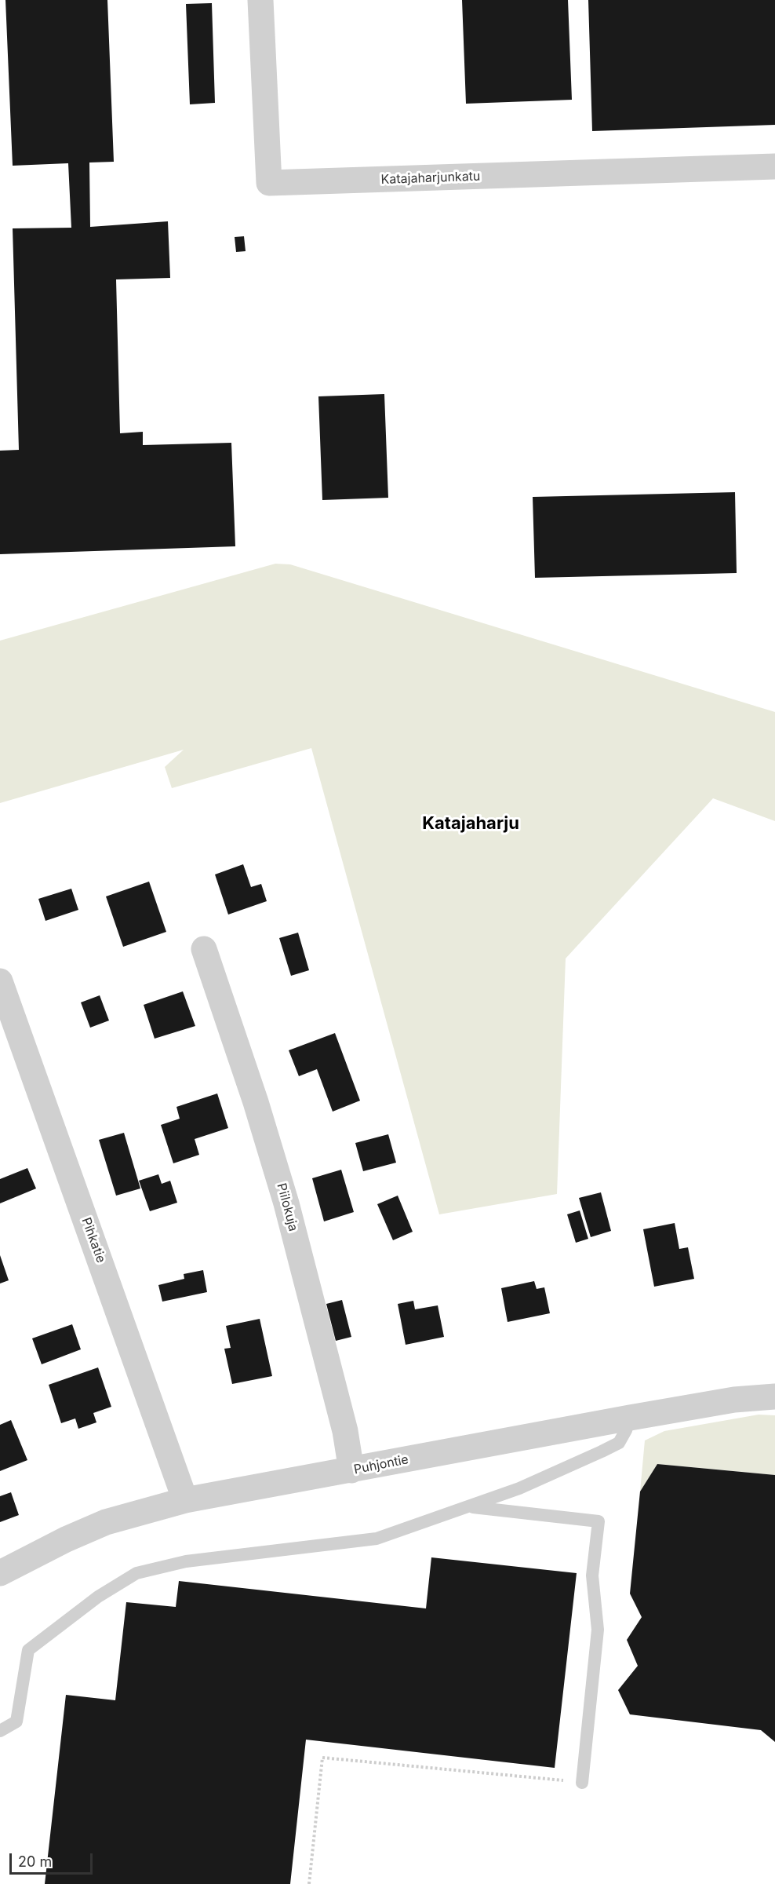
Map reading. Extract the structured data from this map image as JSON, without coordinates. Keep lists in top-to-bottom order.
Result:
{
  "streets": {
    "street": [
      "Katajaharjunkatu",
      "Piilokuja",
      "Pihkatie",
      "Puhjontie"
    ]
  },
  "crossings": [
    ["Piilokuja", "Puhjontie"],
    ["Pihkatie", "Puhjontie"]
  ],
  "districts": ["Katajaharju"],
  "scale_bar": "20 m"
}
